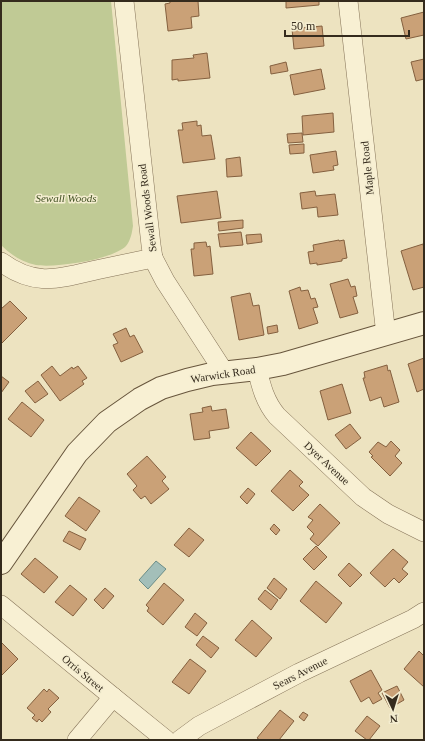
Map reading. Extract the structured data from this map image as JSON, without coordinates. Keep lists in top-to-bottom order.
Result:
{
  "streets": {
    "main road": ["Warwick Road"],
    "street": [
      "Maple Road",
      "Sewall Woods Road",
      "Dyer Avenue",
      "Orris Street",
      "Sears Avenue"
    ]
  },
  "crossings": [
    ["Maple Road", "Warwick Road"],
    ["Warwick Road", "Dyer Avenue"]
  ],
  "parks": ["Sewall Woods"],
  "scale_bar": "50 m",
  "north": "bottom"
}
